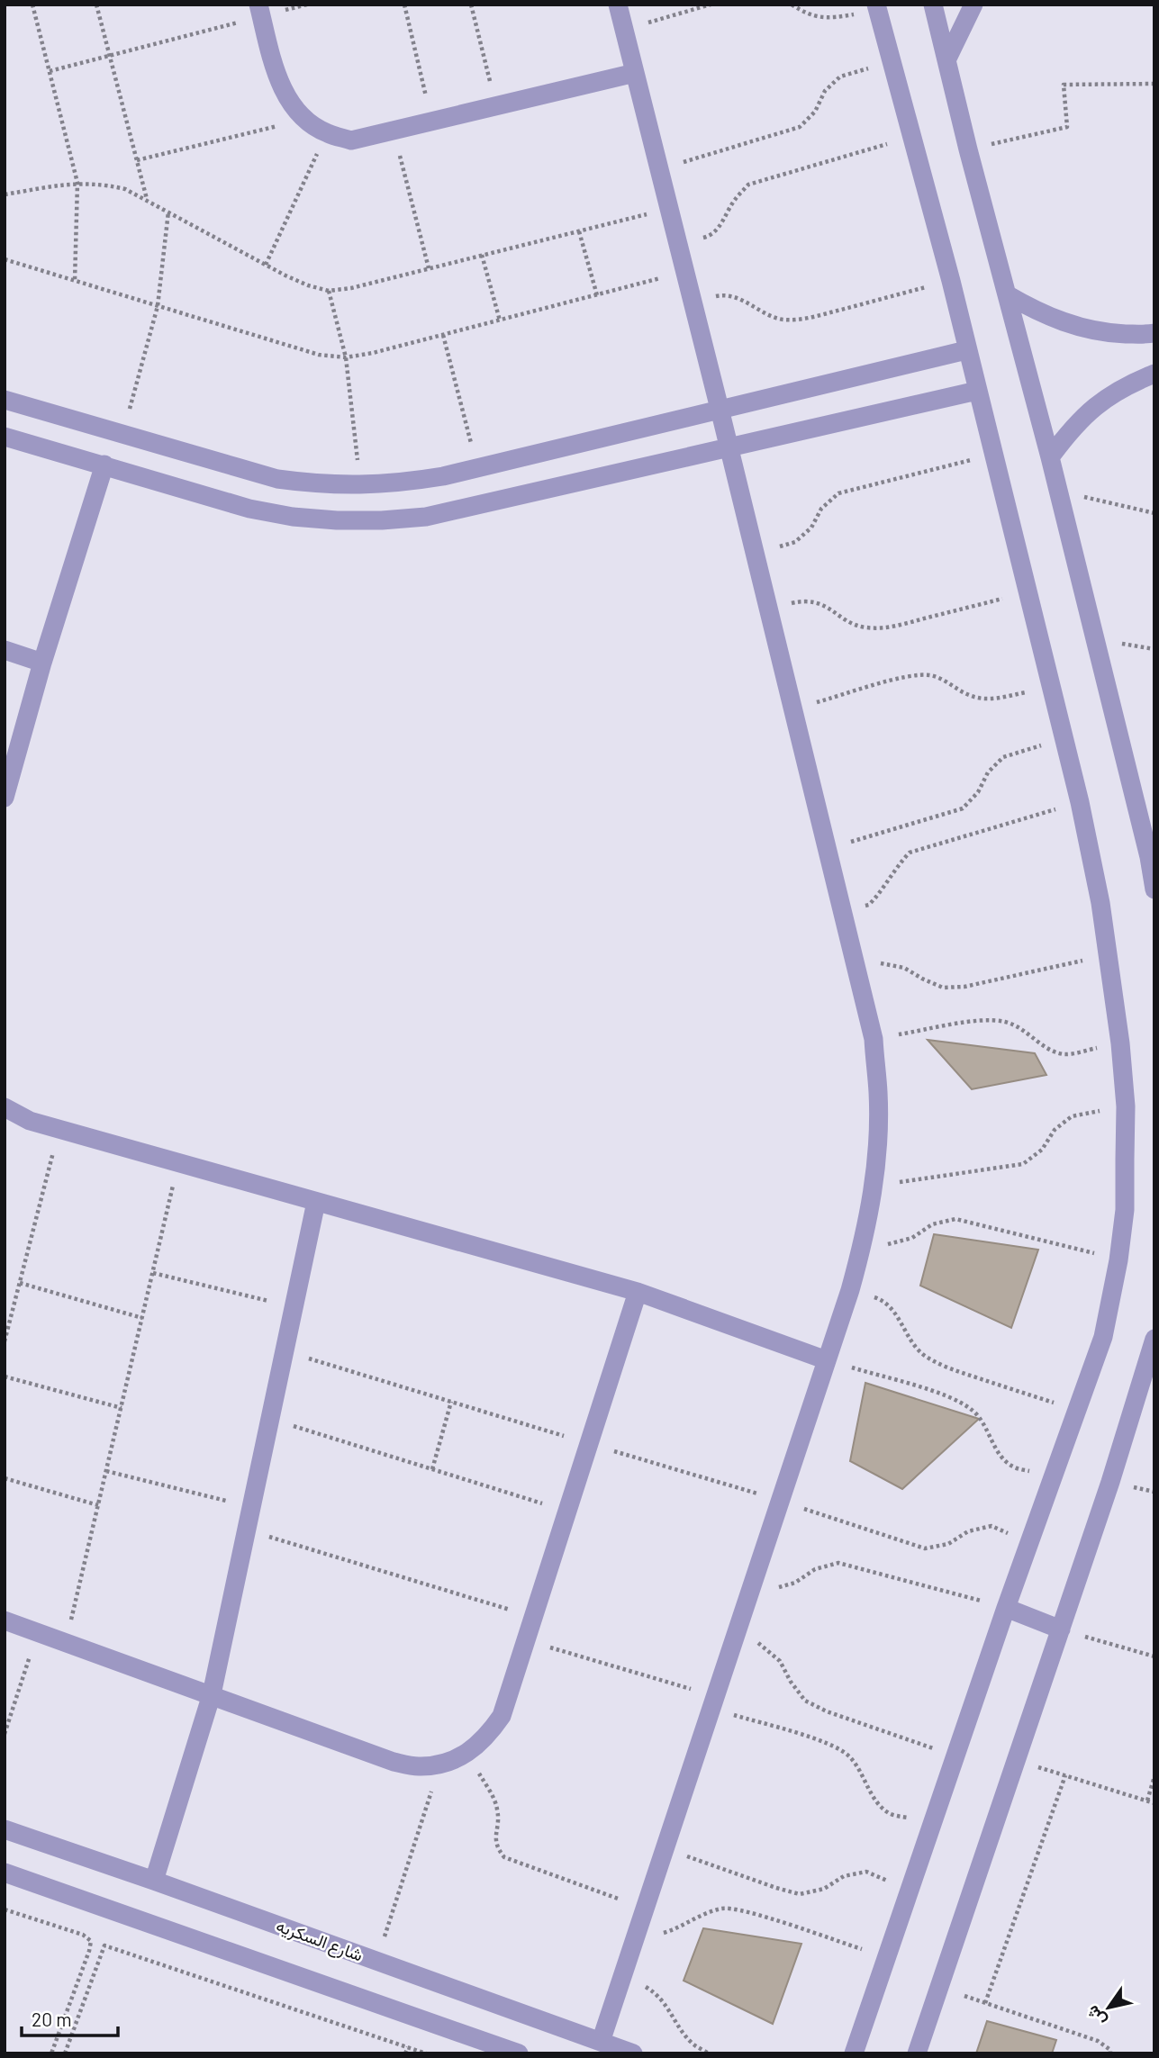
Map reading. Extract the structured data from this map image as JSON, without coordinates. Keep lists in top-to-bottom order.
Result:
{
  "streets": {
    "street": ["شارع السكريه"]
  },
  "scale_bar": "20 m",
  "north": "bottom left"
}
